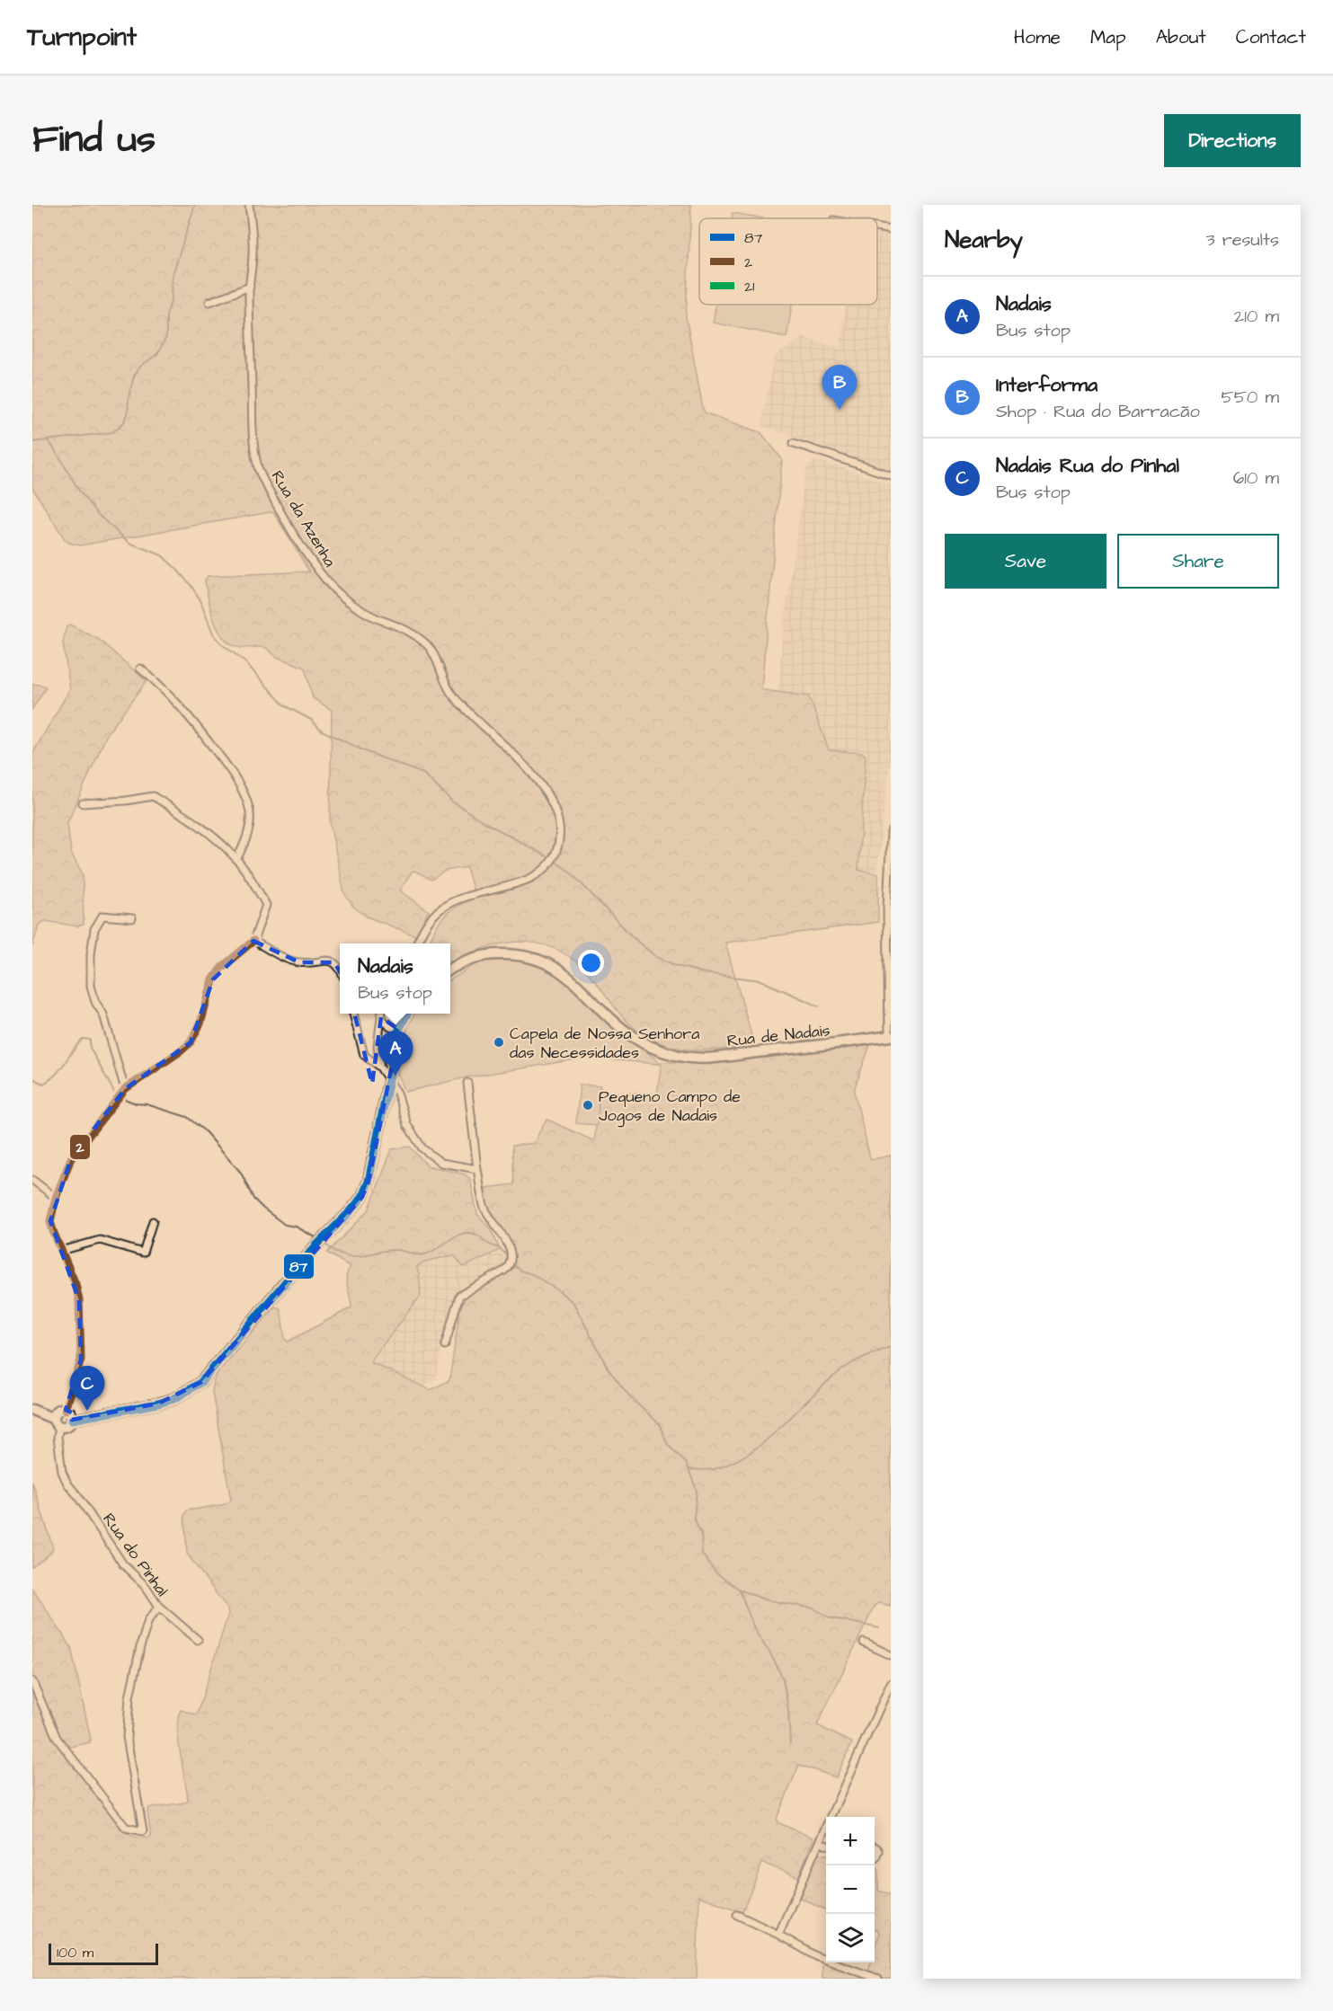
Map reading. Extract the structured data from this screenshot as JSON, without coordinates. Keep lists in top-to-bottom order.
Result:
{
  "streets": {
    "street": ["Rua da Azenha", "Rua de Nadais", "Rua do Pinhal"]
  },
  "places": ["Capela de Nossa Senhora das Necessidades", "Pequeno Campo de Jogos de Nadais"],
  "lines": ["transit line 2", "transit line 87"],
  "legend": ["87", "2", "21"],
  "scale_bar": "100 m",
  "page": {
    "header": "Turnpoint",
    "nav": [
      "Home",
      "Map",
      "About",
      "Contact"
    ],
    "title": "Find us",
    "buttons": [
      "Directions",
      ["Save", "Share"]
    ],
    "heading": ["Nearby", "3 results"],
    "list": [
      {
        "mark": "A",
        "name": "Nadais",
        "note": "Bus stop",
        "value": "210 m"
      },
      {
        "mark": "B",
        "name": "Interforma",
        "note": "Shop · Rua do Barracão",
        "value": "550 m"
      },
      {
        "mark": "C",
        "name": "Nadais Rua do Pinhal",
        "note": "Bus stop",
        "value": "610 m"
      }
    ],
    "pins": ["B", "A", "C"],
    "popup": ["Nadais", "Bus stop"],
    "map_buttons": ["+", "−"],
    "scale": "100 m"
  }
}
